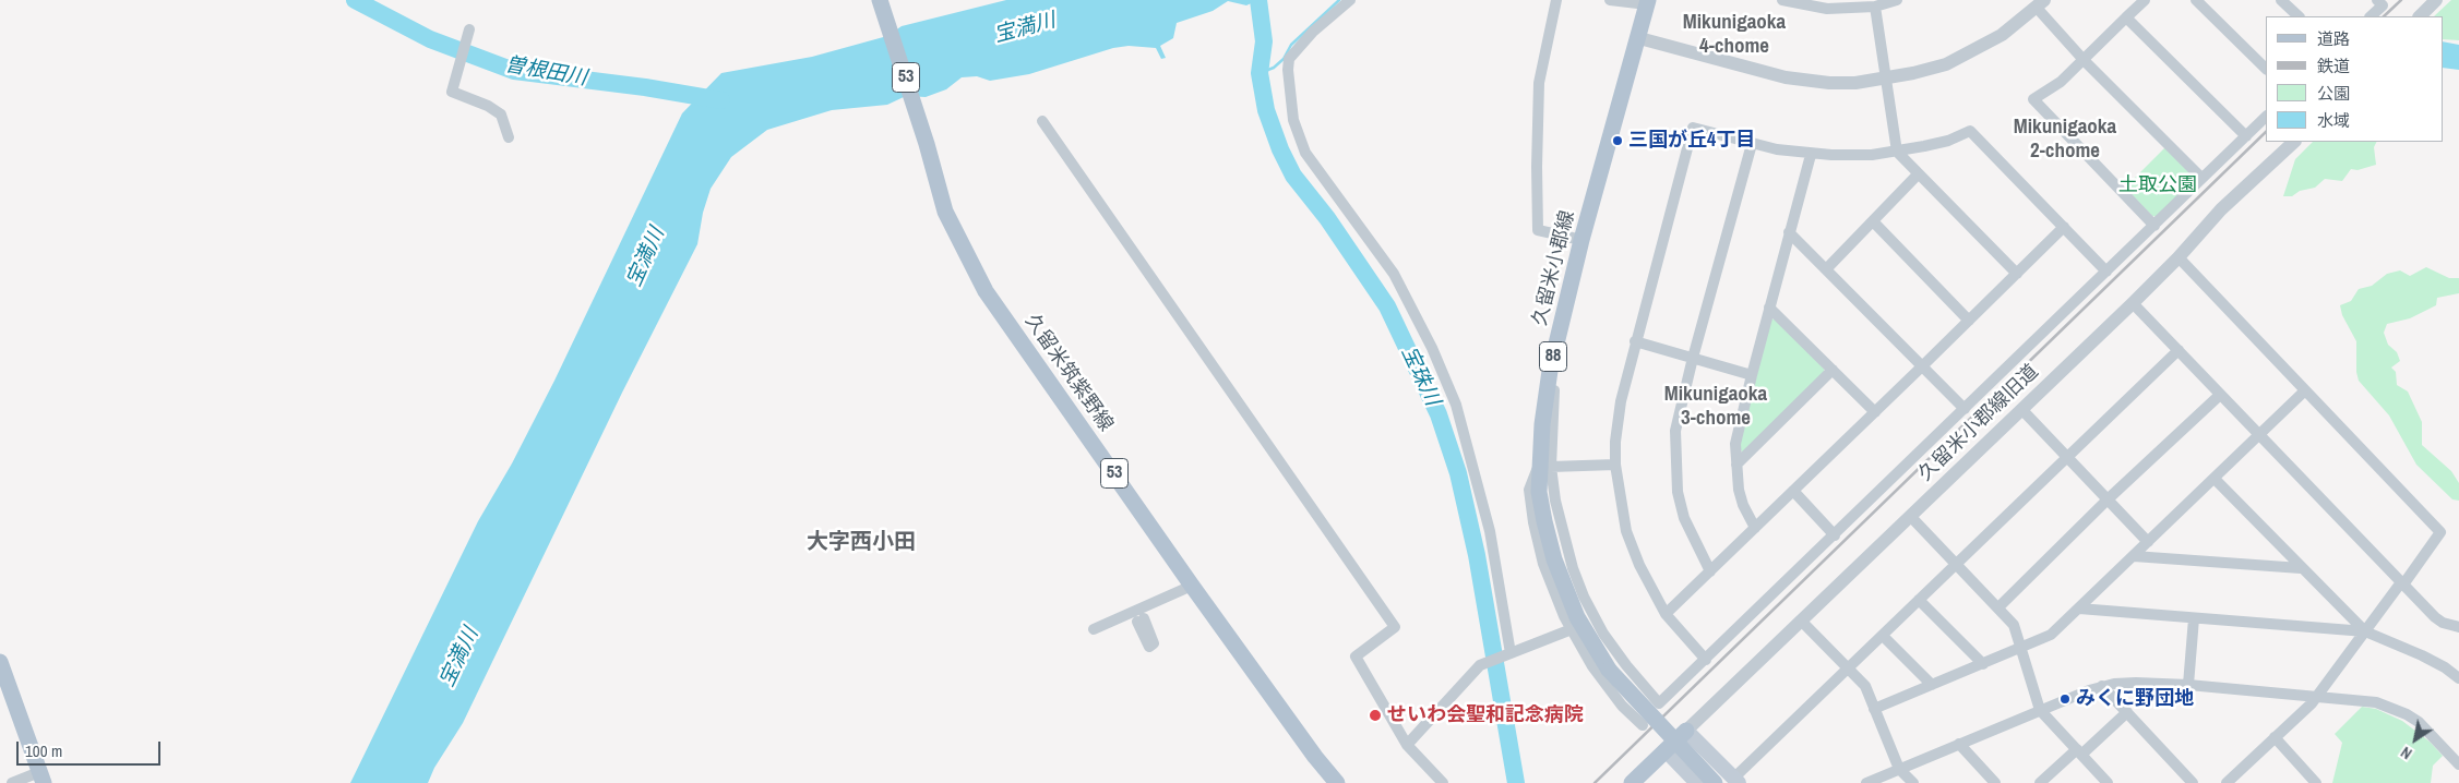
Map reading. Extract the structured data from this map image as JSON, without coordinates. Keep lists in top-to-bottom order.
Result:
{
  "streets": {
    "main road": [
      "53",
      "久留米小郡線",
      "88",
      "久留米筑紫野線"
    ],
    "street": ["久留米小郡線旧道"]
  },
  "districts": [
    "Mikunigaoka 4-chome",
    "Mikunigaoka 2-chome",
    "Mikunigaoka 3-chome",
    "大字西小田"
  ],
  "water": ["宝満川", "曽根田川", "宝珠川"],
  "parks": ["土取公園"],
  "places": ["三国が丘4丁目", "みくに野団地", "せいわ会聖和記念病院"],
  "legend": [
    "道路",
    "鉄道",
    "公園",
    "水域"
  ],
  "scale_bar": "100 m",
  "north": "bottom left"
}
